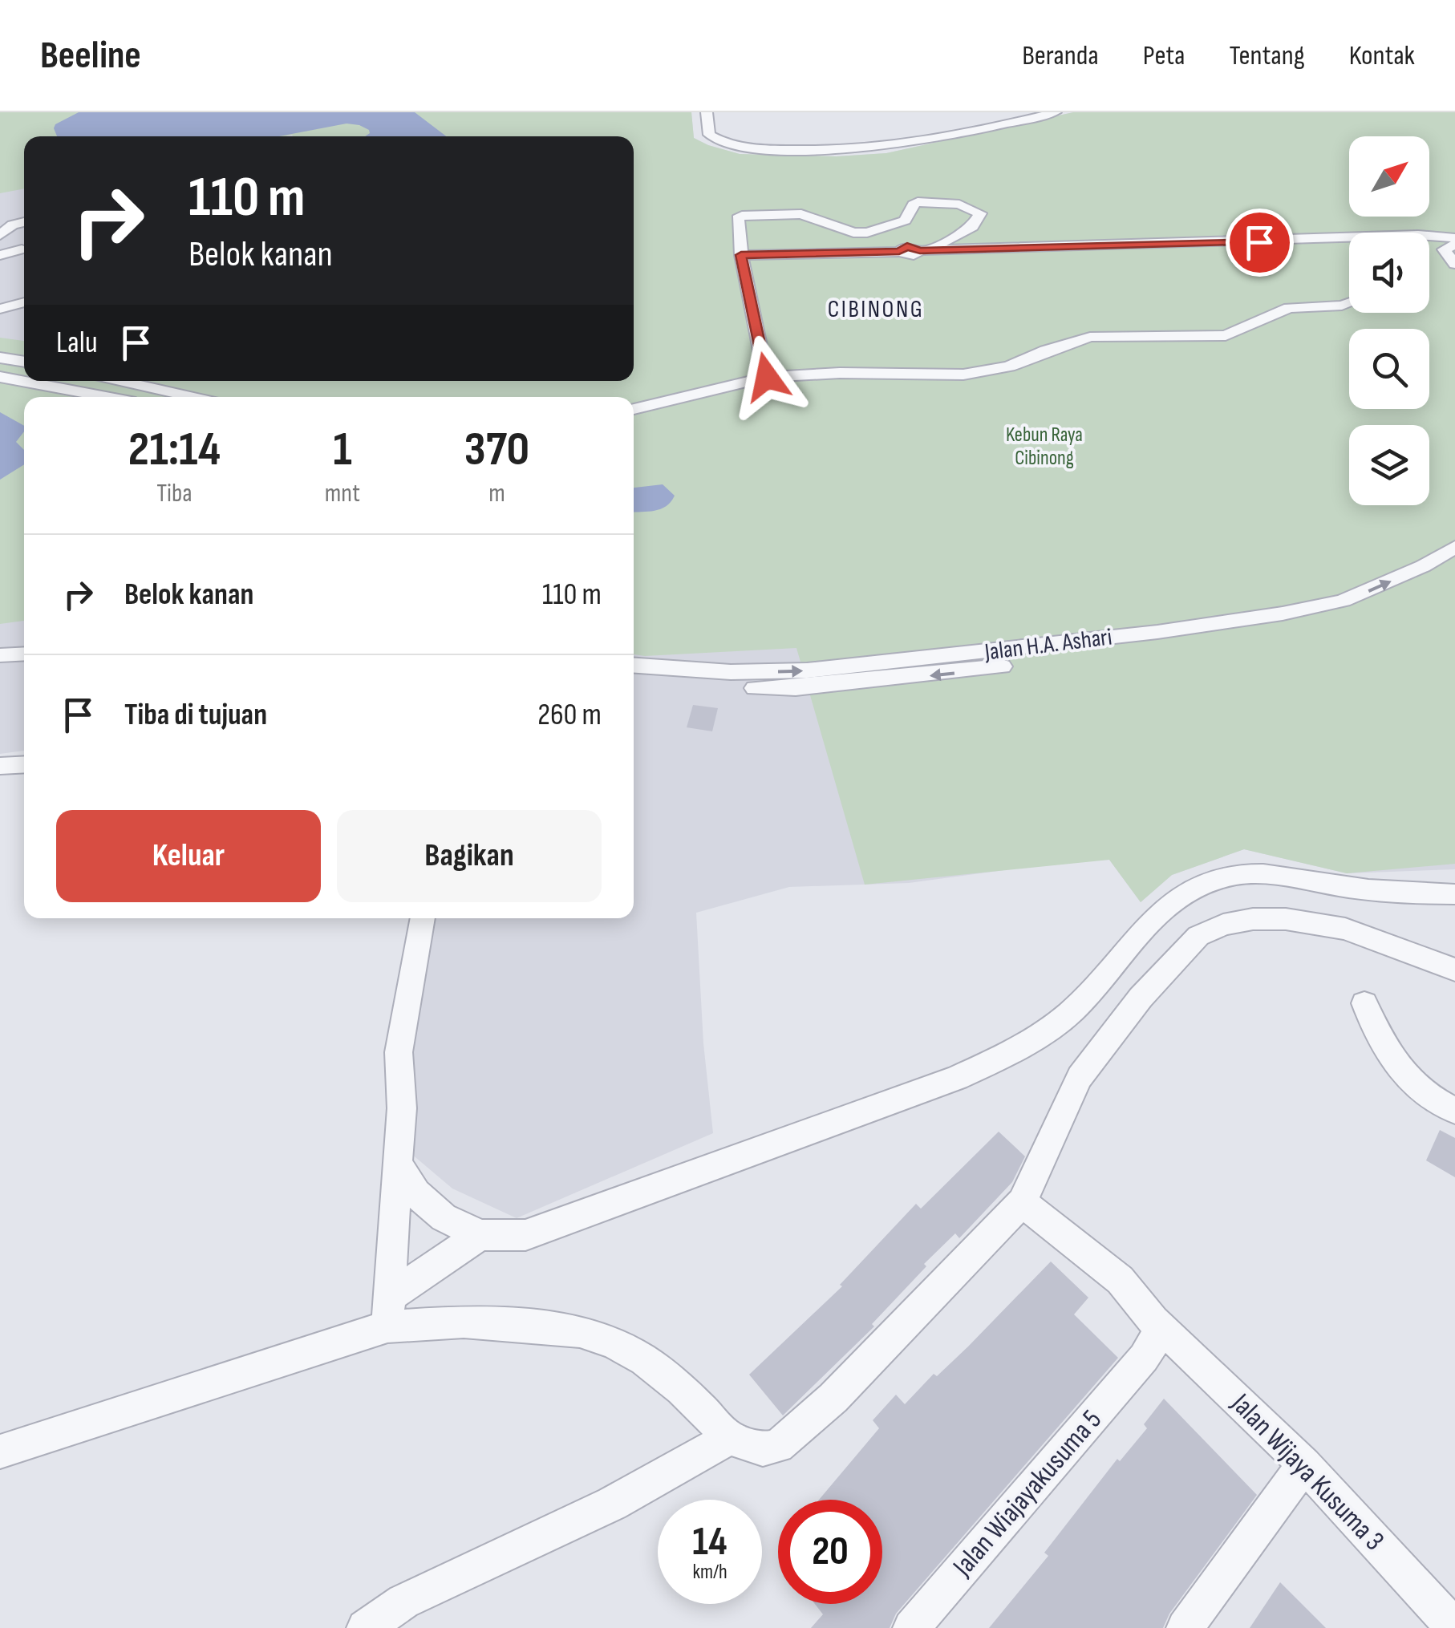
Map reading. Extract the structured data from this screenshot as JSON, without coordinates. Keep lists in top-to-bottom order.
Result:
{
  "streets": {
    "street": ["Jalan H.A. Ashari", "Jalan Wijaya Kusuma 3", "Jalan Wiajayakusuma 5"]
  },
  "crossings": [
    ["Jalan Wijaya Kusuma 3", "Jalan Wiajayakusuma 5"]
  ],
  "districts": ["CIBINONG"],
  "parks": ["Kebun Raya Cibinong"],
  "north": "top right",
  "page": {
    "header": "Beeline",
    "nav": [
      "Beranda",
      "Peta",
      "Tentang",
      "Kontak"
    ],
    "turn": ["110 m", "Belok kanan"],
    "then": "Lalu",
    "eta": [
      "21:14",
      "Tiba",
      "1",
      "mnt",
      "370",
      "m"
    ],
    "list": [
      {
        "name": "Belok kanan",
        "value": "110 m"
      },
      {
        "name": "Tiba di tujuan",
        "value": "260 m"
      }
    ],
    "buttons": ["Keluar", "Bagikan"],
    "speed": "14 km/h",
    "limit": "20"
  }
}
